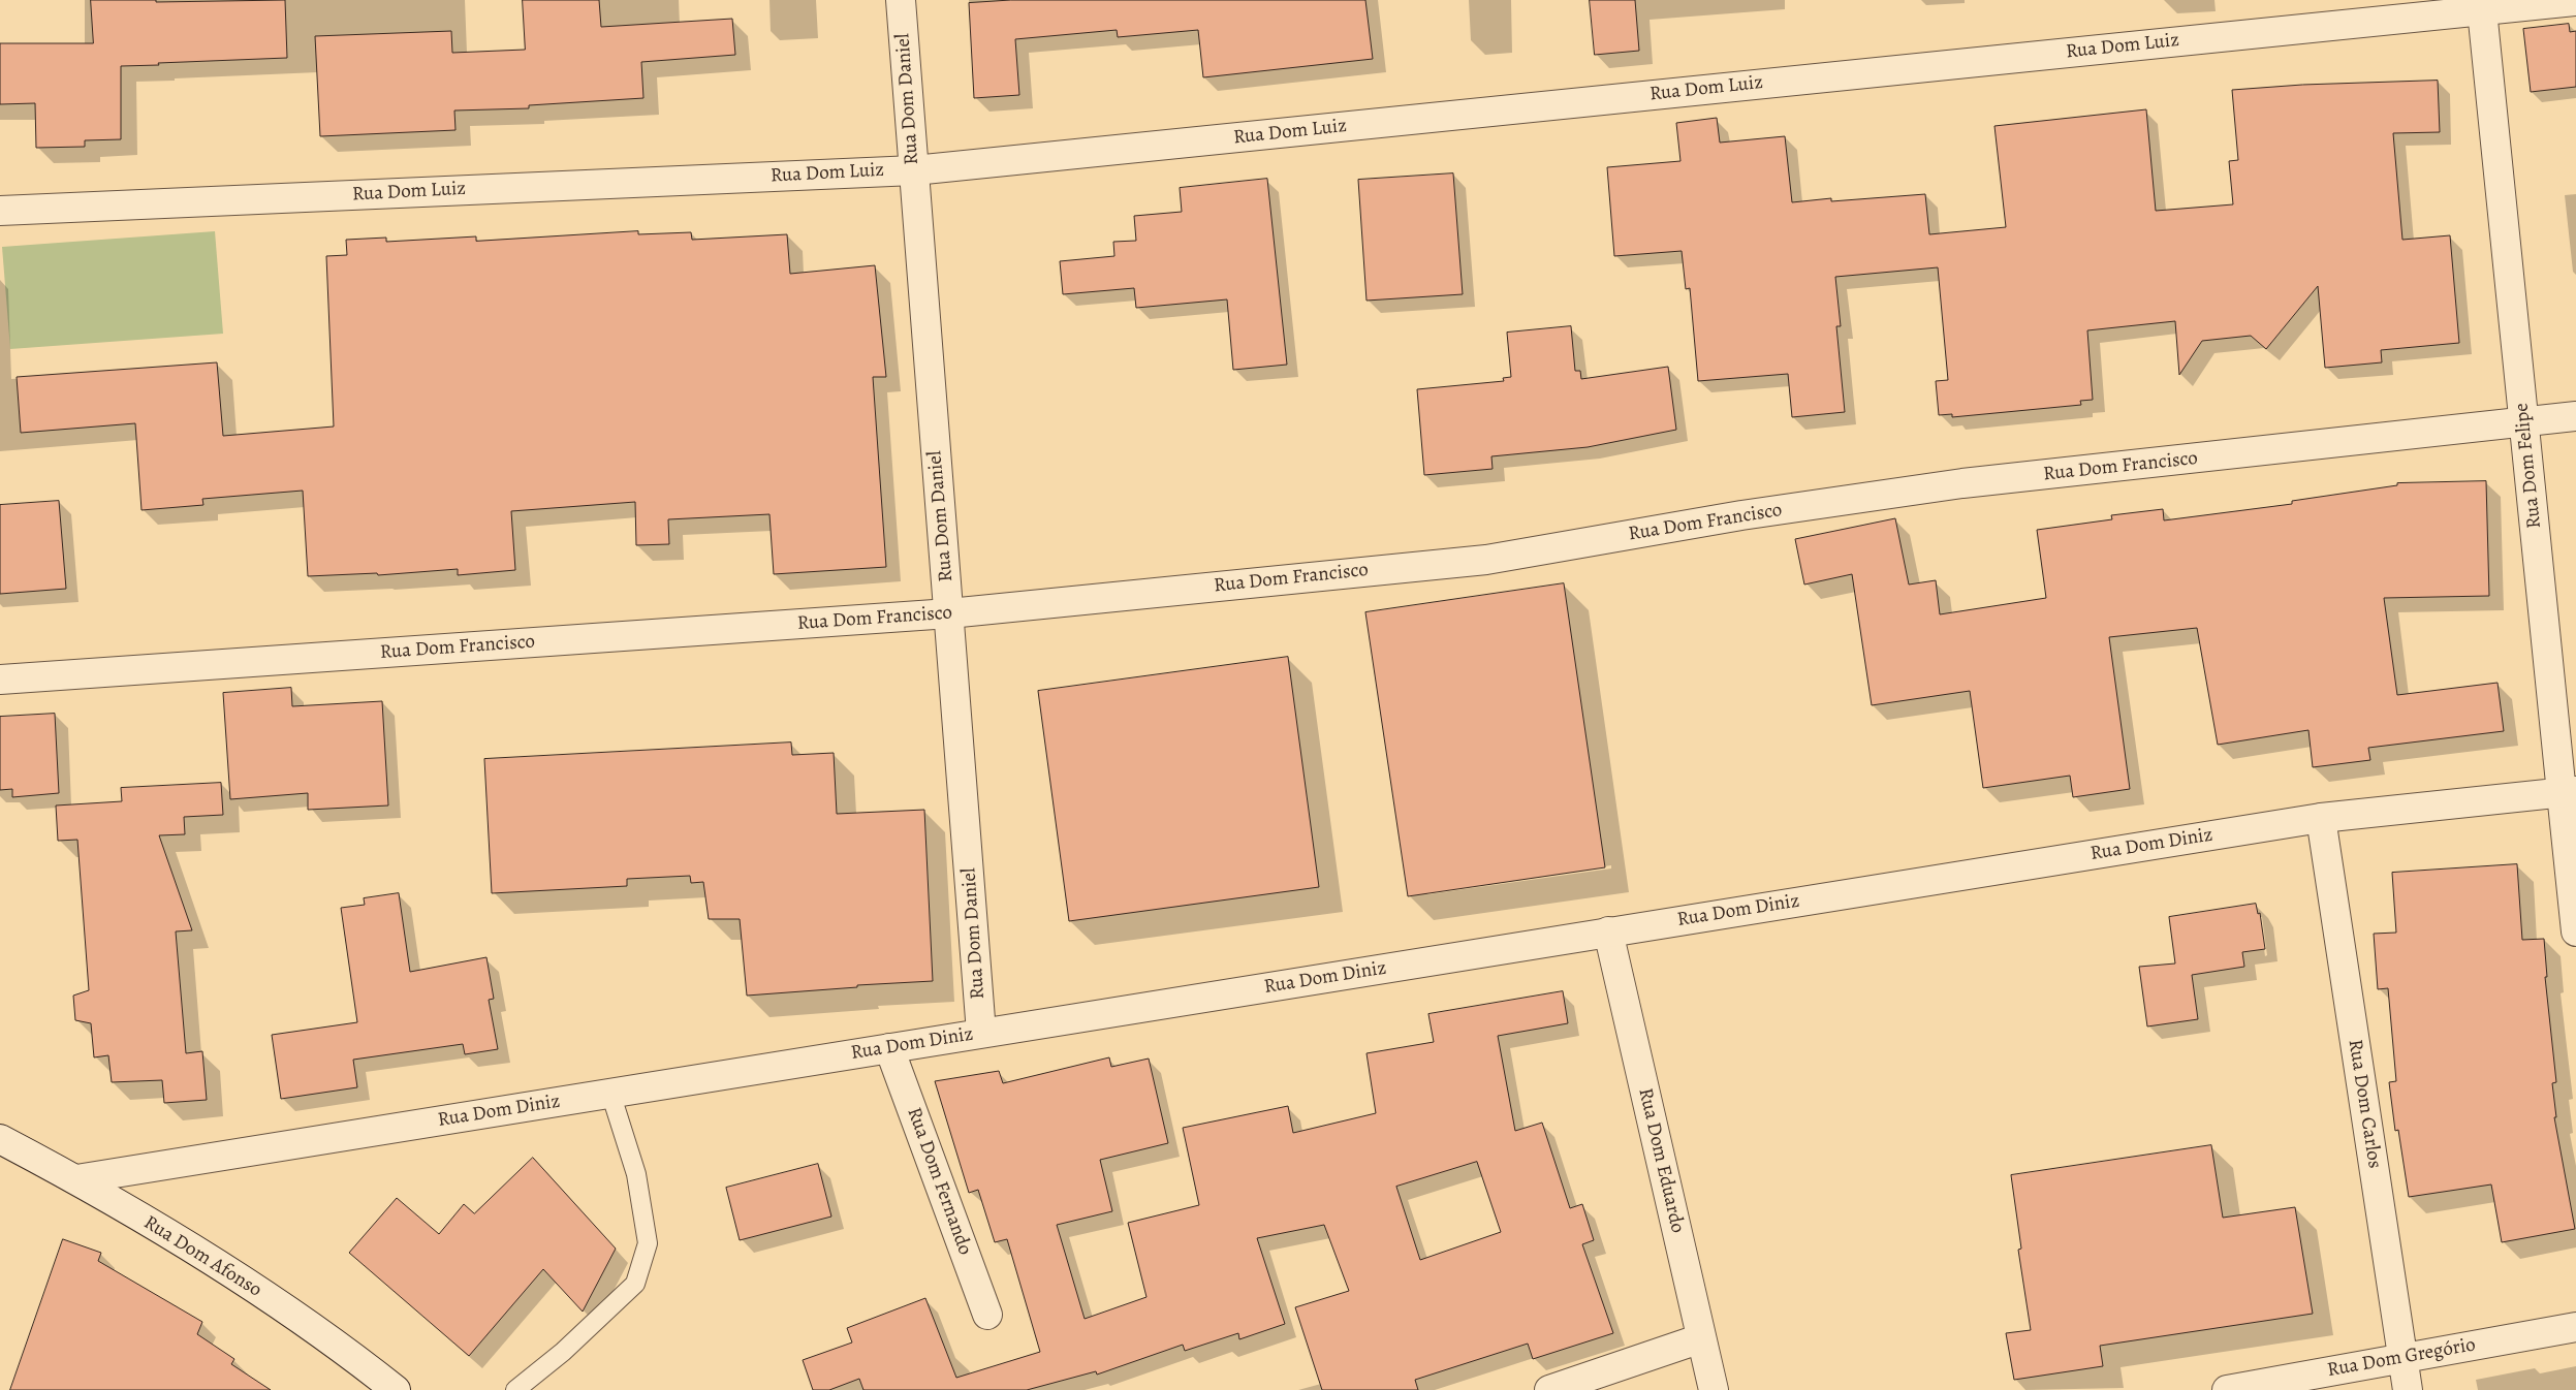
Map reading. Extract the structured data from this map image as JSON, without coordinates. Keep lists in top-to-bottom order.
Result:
{
  "streets": {
    "street": [
      "Rua Dom Luiz",
      "Rua Dom Daniel",
      "Rua Dom Felipe",
      "Rua Dom Francisco",
      "Rua Dom Diniz",
      "Rua Dom Carlos",
      "Rua Dom Eduardo",
      "Rua Dom Fernando",
      "Rua Dom Afonso",
      "Rua Dom Gregório"
    ]
  },
  "crossings": [
    ["Rua Dom Luiz", "Rua Dom Daniel"],
    ["Rua Dom Luiz", "Rua Dom Felipe"],
    ["Rua Dom Daniel", "Rua Dom Francisco"],
    ["Rua Dom Daniel", "Rua Dom Diniz"],
    ["Rua Dom Felipe", "Rua Dom Francisco"],
    ["Rua Dom Felipe", "Rua Dom Diniz"],
    ["Rua Dom Diniz", "Rua Dom Carlos"],
    ["Rua Dom Diniz", "Rua Dom Eduardo"],
    ["Rua Dom Diniz", "Rua Dom Fernando"],
    ["Rua Dom Diniz", "Rua Dom Afonso"],
    ["Rua Dom Carlos", "Rua Dom Gregório"]
  ]
}
